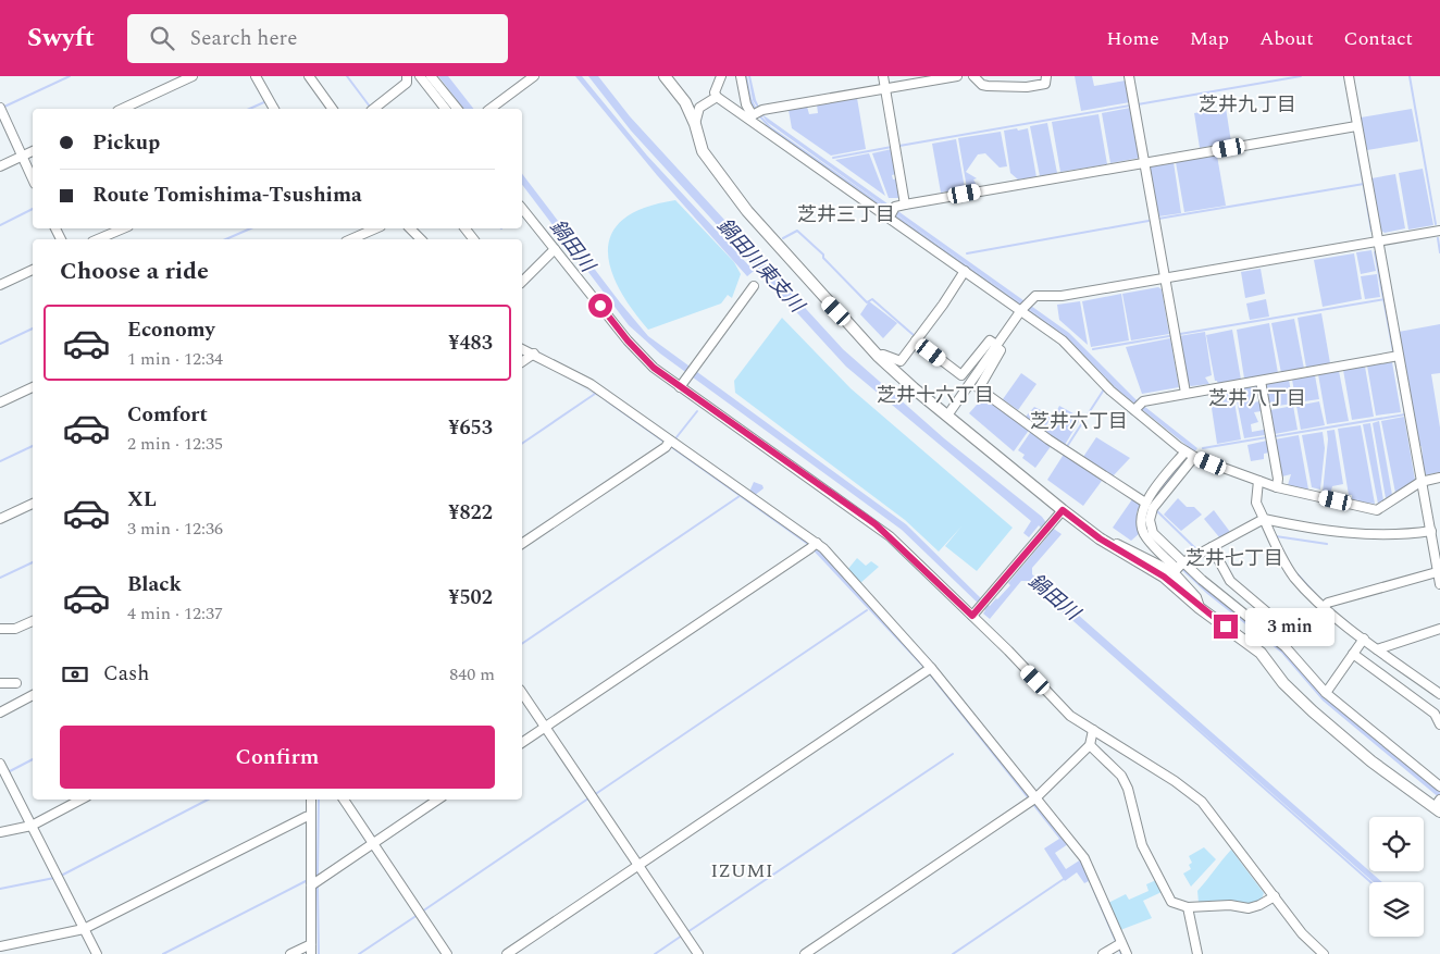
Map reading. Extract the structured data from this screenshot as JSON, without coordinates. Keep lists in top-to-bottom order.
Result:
{
  "districts": [
    "芝井九丁目",
    "芝井三丁目",
    "芝井十六丁目",
    "芝井八丁目",
    "芝井六丁目",
    "芝井七丁目",
    "IZUMI"
  ],
  "water": ["鍋田川", "鍋田川東支川"],
  "page": {
    "header": "Swyft",
    "search": "Search here",
    "nav": [
      "Home",
      "Map",
      "About",
      "Contact"
    ],
    "banner": ["Pickup", "Route Tomishima-Tsushima"],
    "heading": "Choose a ride",
    "list": [
      {
        "name": "Economy",
        "note": "1 min · 12:34",
        "value": "¥483"
      },
      {
        "name": "Comfort",
        "note": "2 min · 12:35",
        "value": "¥653"
      },
      {
        "name": "XL",
        "note": "3 min · 12:36",
        "value": "¥822"
      },
      {
        "name": "Black",
        "note": "4 min · 12:37",
        "value": "¥502"
      }
    ],
    "bubble": "3 min",
    "pay": ["Cash", "840 m"],
    "buttons": "Confirm"
  }
}
